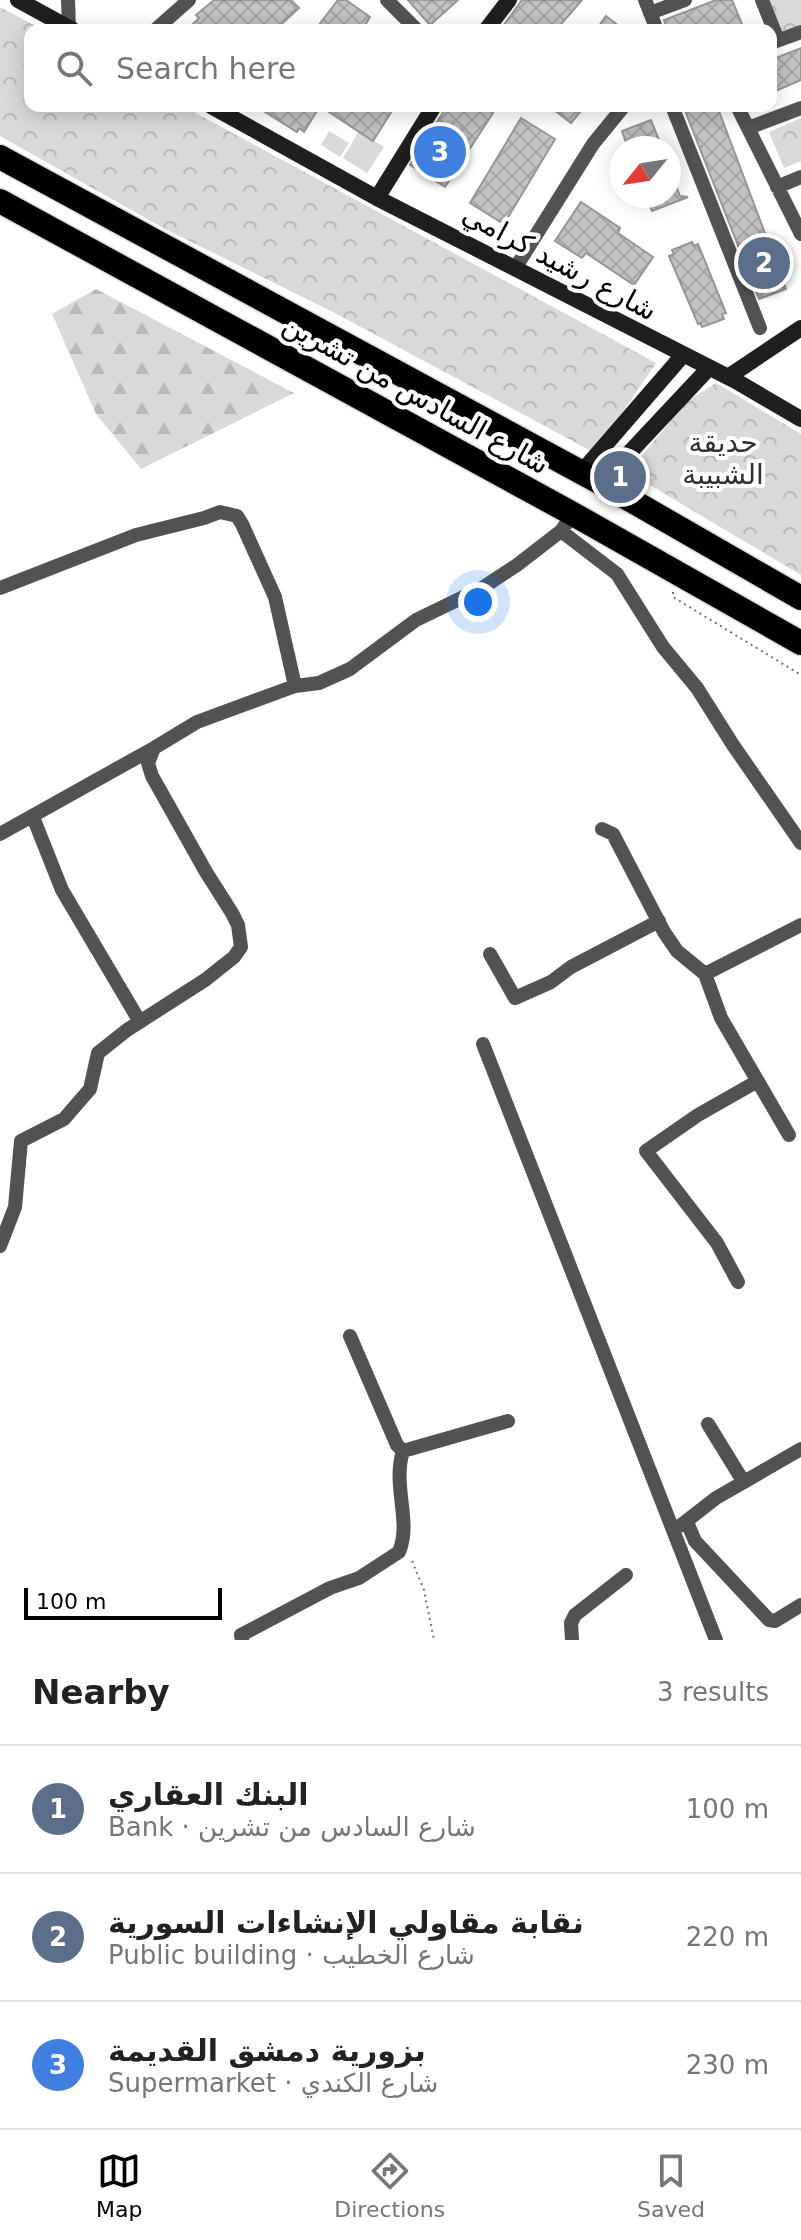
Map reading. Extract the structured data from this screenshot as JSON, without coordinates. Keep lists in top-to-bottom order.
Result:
{
  "streets": {
    "highway": ["شارع السادس من تشرين"],
    "main road": ["شارع رشيد كرامي"]
  },
  "parks": ["حديقة الشبيبة"],
  "scale_bar": "100 m",
  "north": "bottom left",
  "page": {
    "search": "Search here",
    "pins": ["3", "2", "1"],
    "scale": "100 m",
    "heading": ["Nearby", "3 results"],
    "list": [
      {
        "mark": "1",
        "name": "البنك العقاري",
        "note": "Bank · شارع السادس من تشرين",
        "value": "100 m"
      },
      {
        "mark": "2",
        "name": "نقابة مقاولي الإنشاءات السورية",
        "note": "Public building · شارع الخطيب",
        "value": "220 m"
      },
      {
        "mark": "3",
        "name": "بزورية دمشق القديمة",
        "note": "Supermarket · شارع الكندي",
        "value": "230 m"
      }
    ],
    "nav": ["Map", "Directions", "Saved"]
  }
}
